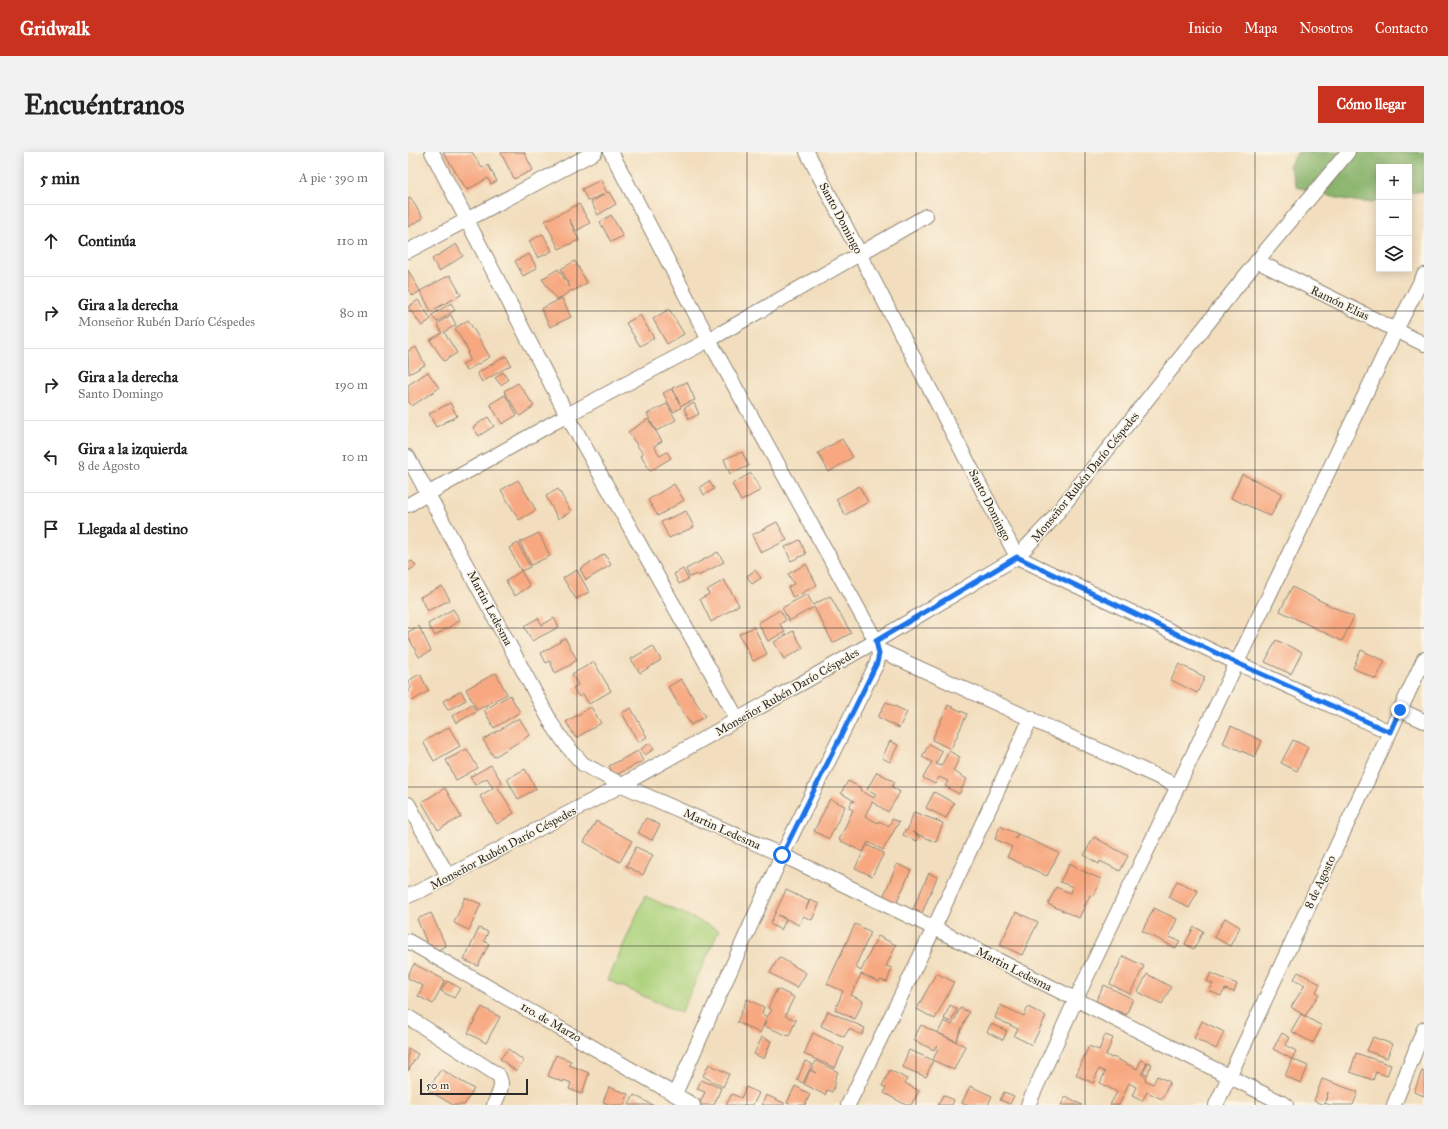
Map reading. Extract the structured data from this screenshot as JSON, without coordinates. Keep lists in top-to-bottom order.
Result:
{
  "streets": {
    "street": [
      "Santo Domingo",
      "Ramón Elias",
      "Monseñor Rubén Darío Céspedes",
      "Martin Ledesma",
      "8 de Agosto",
      "1ro. de Marzo"
    ]
  },
  "crossings": [
    ["Santo Domingo", "Monseñor Rubén Darío Céspedes"],
    ["Ramón Elias", "Monseñor Rubén Darío Céspedes"],
    ["Monseñor Rubén Darío Céspedes", "Martin Ledesma"],
    ["Martin Ledesma", "8 de Agosto"]
  ],
  "scale_bar": "50 m",
  "page": {
    "header": "Gridwalk",
    "nav": [
      "Inicio",
      "Mapa",
      "Nosotros",
      "Contacto"
    ],
    "buttons": "Cómo llegar",
    "title": "Encuéntranos",
    "heading": ["5 min", "A pie · 390 m"],
    "map_buttons": ["+", "−"],
    "list": [
      ["Continúa", "110 m"],
      ["Gira a la derecha", "Monseñor Rubén Darío Céspedes", "80 m"],
      ["Gira a la derecha", "Santo Domingo", "190 m"],
      ["Gira a la izquierda", "8 de Agosto", "10 m"],
      "Llegada al destino"
    ],
    "scale": "50 m"
  }
}
